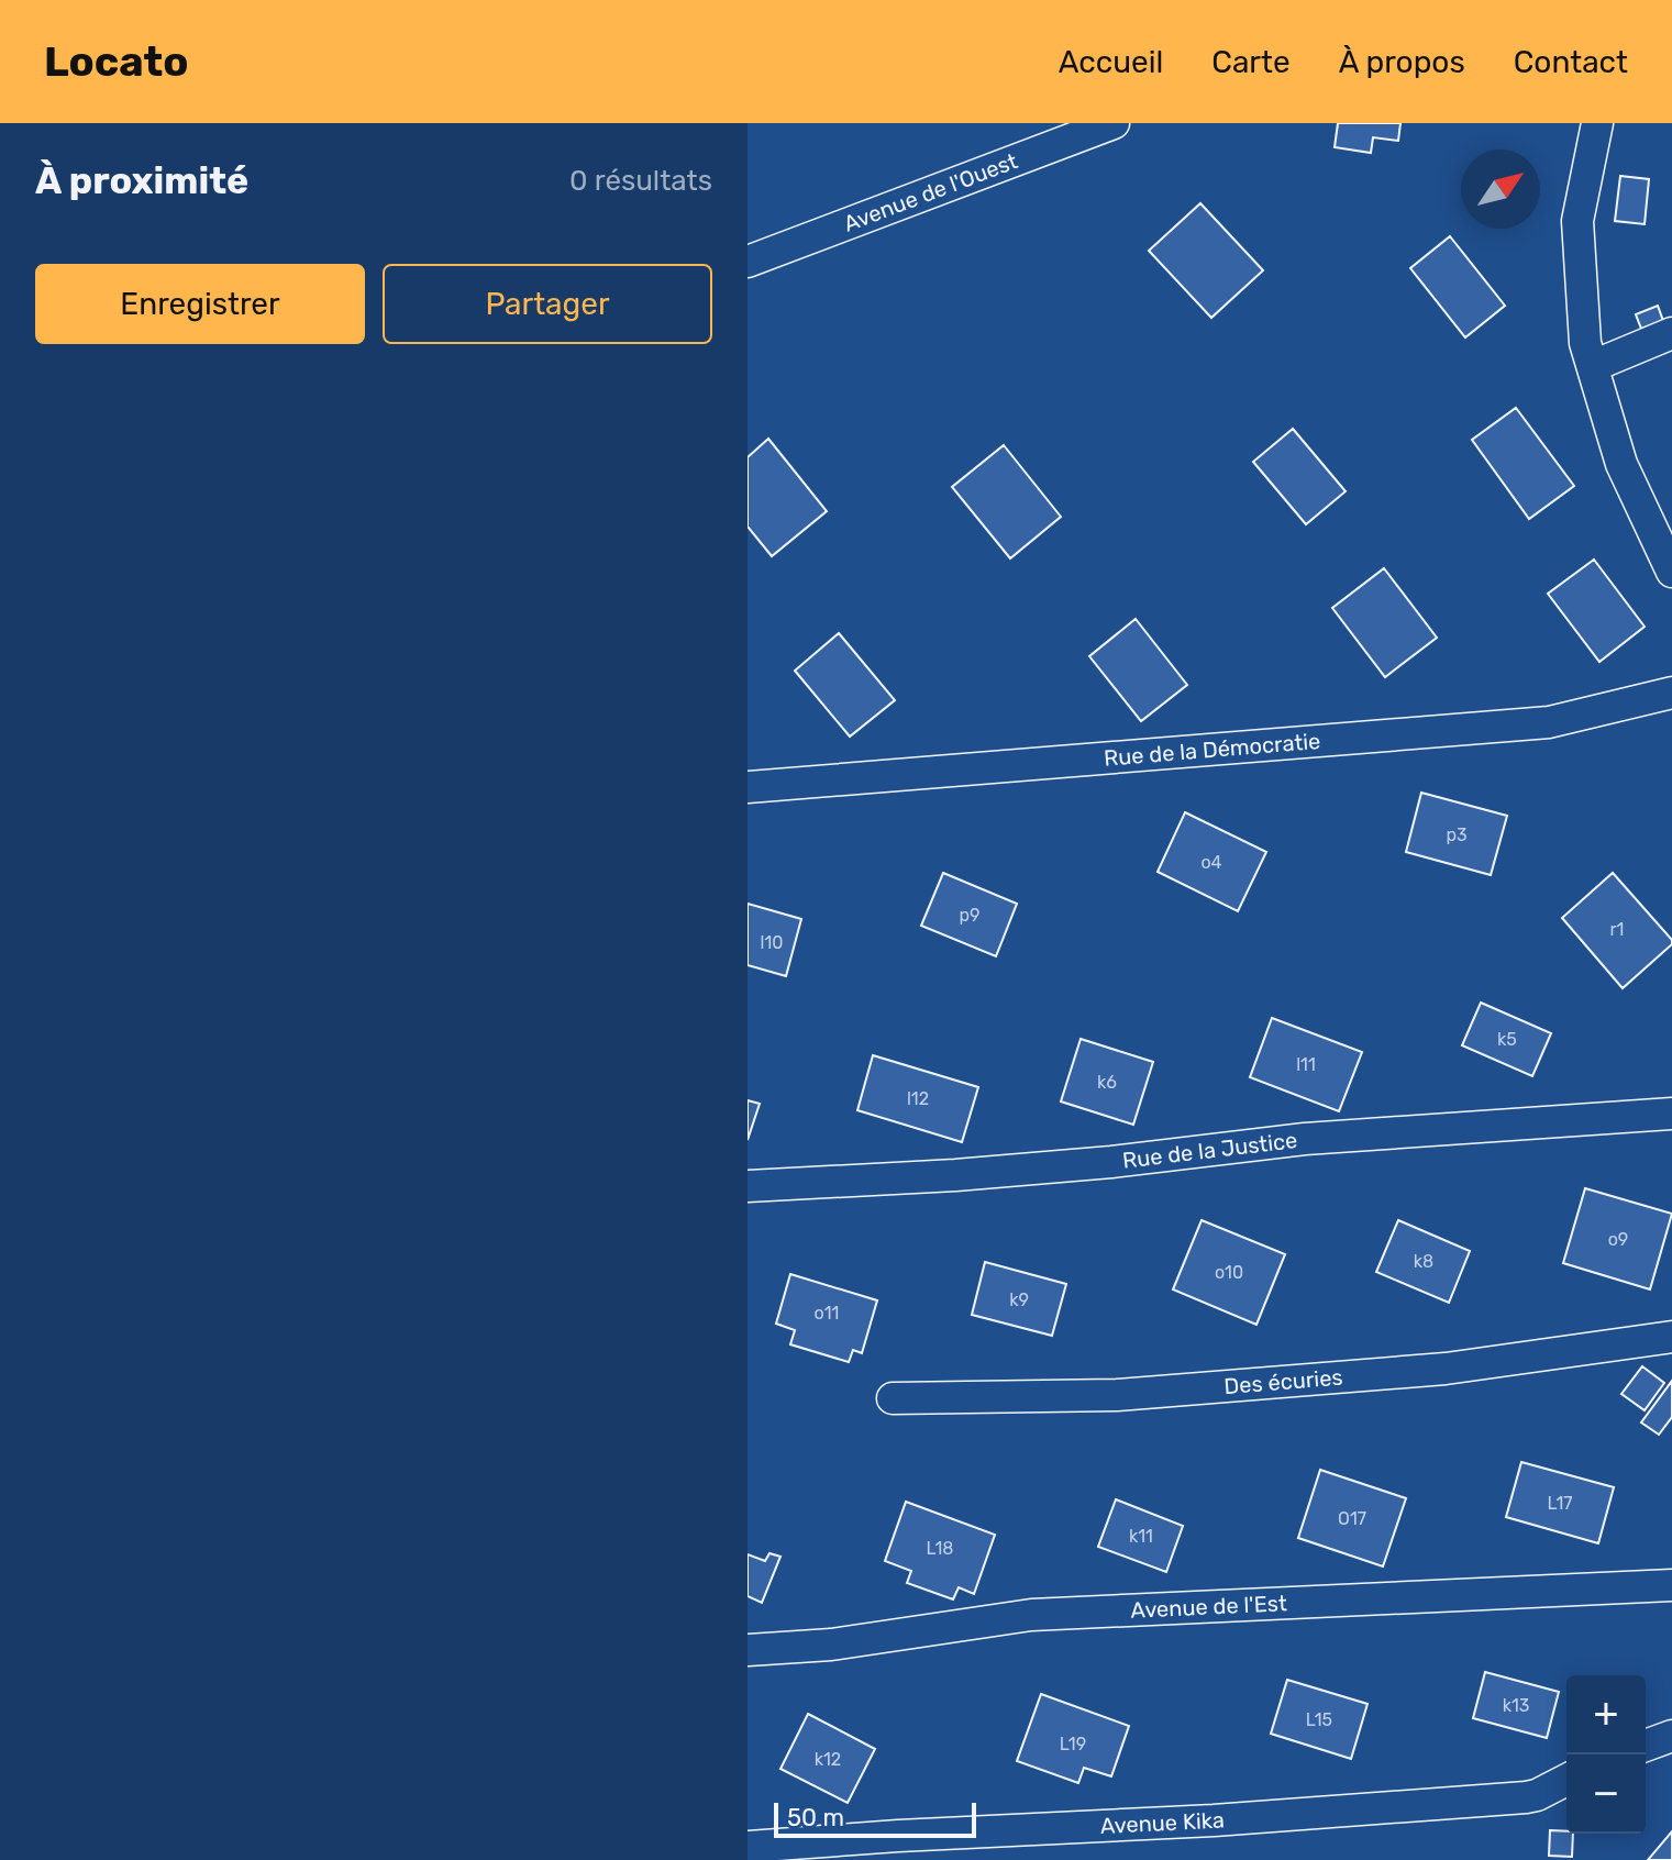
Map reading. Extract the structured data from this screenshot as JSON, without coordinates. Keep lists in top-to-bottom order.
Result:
{
  "streets": {
    "street": [
      "Avenue de l'Ouest",
      "Rue de la Démocratie",
      "Rue de la Justice",
      "Des écuries",
      "Avenue de l'Est",
      "Avenue Kika"
    ]
  },
  "house_numbers": [
    "p3",
    "o4",
    "p9",
    "r1",
    "l10",
    "k5",
    "l11",
    "k6",
    "l12",
    "o9",
    "k8",
    "o10",
    "k9",
    "o11",
    "L17",
    "O17",
    "k11",
    "L18",
    "k13",
    "L15",
    "L19",
    "k12"
  ],
  "scale_bar": "50 m",
  "north": "top right",
  "page": {
    "header": "Locato",
    "nav": [
      "Accueil",
      "Carte",
      "À propos",
      "Contact"
    ],
    "heading": ["À proximité", "0 résultats"],
    "buttons": ["Enregistrer", "Partager"],
    "map_buttons": ["+", "−"],
    "scale": "50 m"
  }
}
